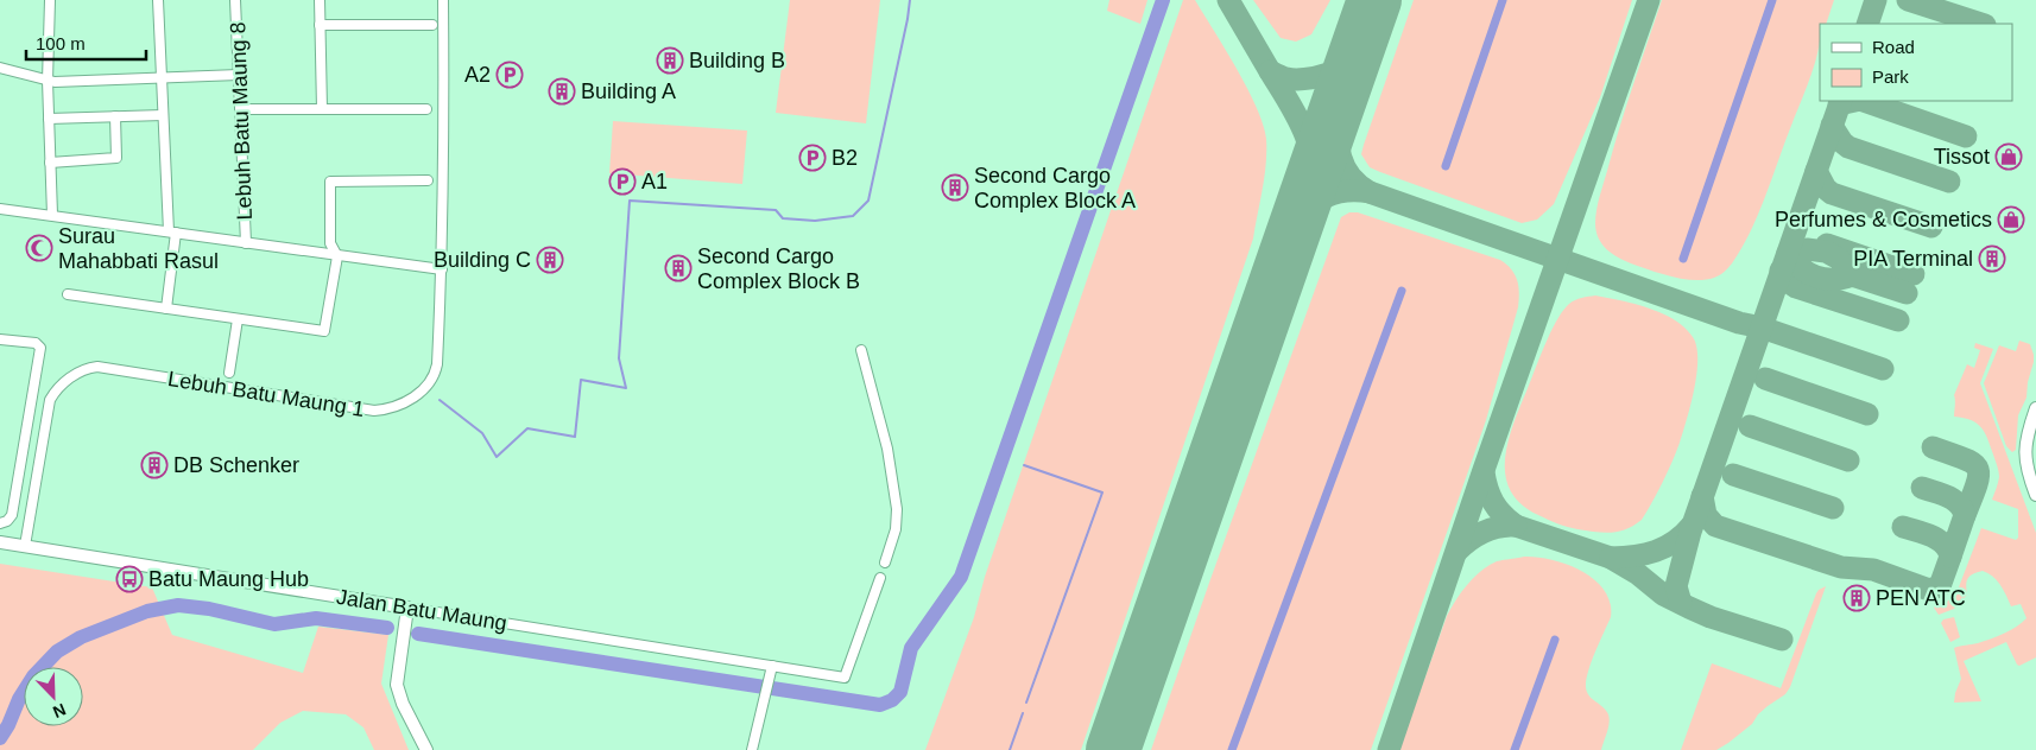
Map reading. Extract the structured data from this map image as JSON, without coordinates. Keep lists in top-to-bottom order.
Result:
{
  "streets": {
    "street": ["Lebuh Batu Maung 8", "Lebuh Batu Maung 1", "Jalan Batu Maung"]
  },
  "crossings": [
    ["Lebuh Batu Maung 1", "Jalan Batu Maung"]
  ],
  "places": {
    "building": [
      "Building B",
      "Building A",
      "Second Cargo Complex Block A",
      "PIA Terminal",
      "Building C",
      "Second Cargo Complex Block B",
      "DB Schenker",
      "PEN ATC"
    ],
    "parking": ["A2", "B2", "A1"],
    "shop": ["Tissot", "Perfumes & Cosmetics"],
    "mosque": ["Surau Mahabbati Rasul"],
    "bus stop": ["Batu Maung Hub"]
  },
  "legend": ["Road", "Park"],
  "scale_bar": "100 m",
  "north": "bottom right"
}
